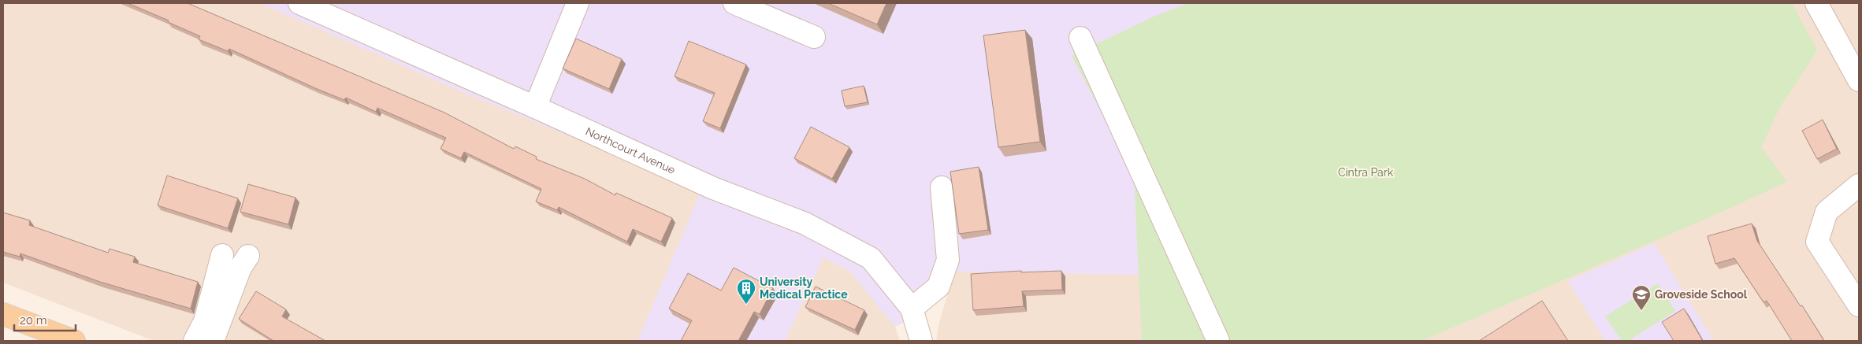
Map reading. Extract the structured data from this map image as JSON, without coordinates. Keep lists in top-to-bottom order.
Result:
{
  "streets": {
    "street": ["Northcourt Avenue"]
  },
  "parks": ["Cintra Park"],
  "places": {
    "building": ["University Medical Practice"],
    "school or university": ["Groveside School"]
  },
  "scale_bar": "20 m"
}
